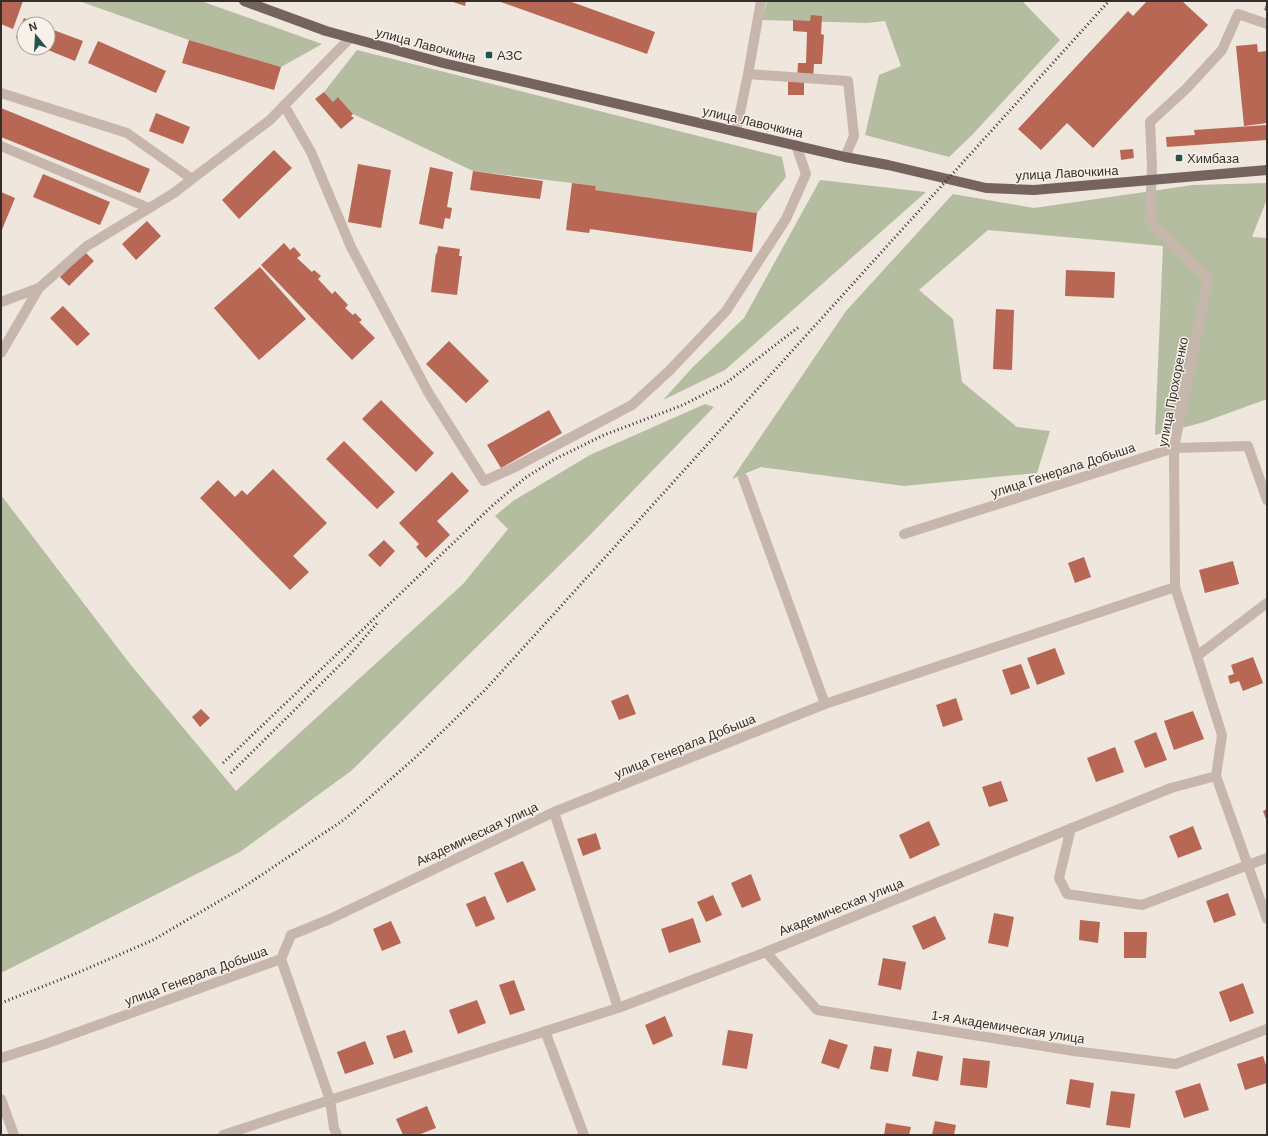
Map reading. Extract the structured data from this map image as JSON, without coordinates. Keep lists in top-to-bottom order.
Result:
{
  "streets": {
    "main road": ["улица Лавочкина"],
    "street": [
      "улица Прохоренко",
      "улица Генерала Добыша",
      "Академическая улица",
      "1-я Академическая улица"
    ]
  },
  "crossings": [
    ["улица Лавочкина", "улица Прохоренко"],
    ["улица Прохоренко", "улица Генерала Добыша"],
    ["улица Прохоренко", "Академическая улица"],
    ["улица Генерала Добыша", "Академическая улица"],
    ["Академическая улица", "1-я Академическая улица"]
  ],
  "places": {
    "transit": ["АЗС", "Химбаза"]
  },
  "north": "top"
}
